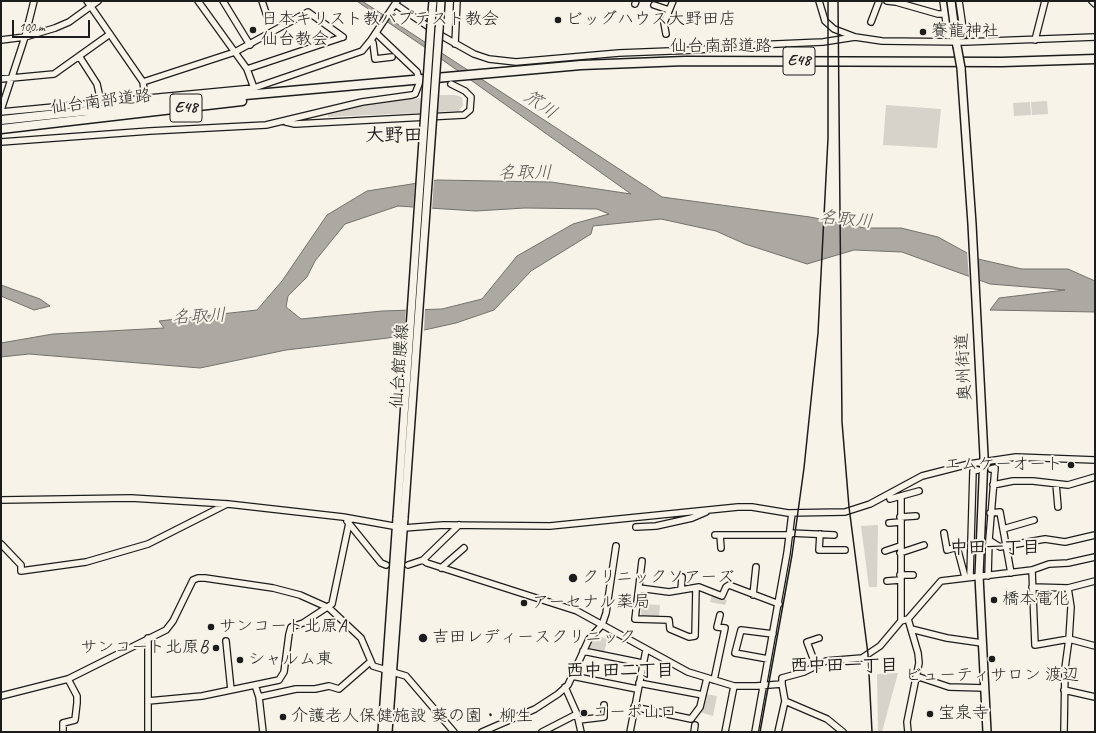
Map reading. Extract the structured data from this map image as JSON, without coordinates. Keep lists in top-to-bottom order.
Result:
{
  "streets": {
    "highway": ["仙台南部道路", "E48"],
    "main road": ["仙台館腰線", "奥州街道"]
  },
  "districts": [
    "大野田",
    "中田一丁目",
    "西中田一丁目",
    "西中田二丁目"
  ],
  "water": ["笊川", "名取川"],
  "places": [
    "ビッグハウス大野田店",
    "日本キリスト教バプテスト教会 仙台教会",
    "賽龍神社",
    "エムケーオート",
    "クリニックソアーズ",
    "橋本電化",
    "アーセナル薬局",
    "サンコート北原A",
    "吉田レディースクリニック",
    "サンコート北原B",
    "ビューティサロン 渡辺",
    "シャルム東",
    "コーポ山口",
    "宝泉寺",
    "介護老人保健施設 葵の園・柳生"
  ],
  "scale_bar": "100 m"
}
